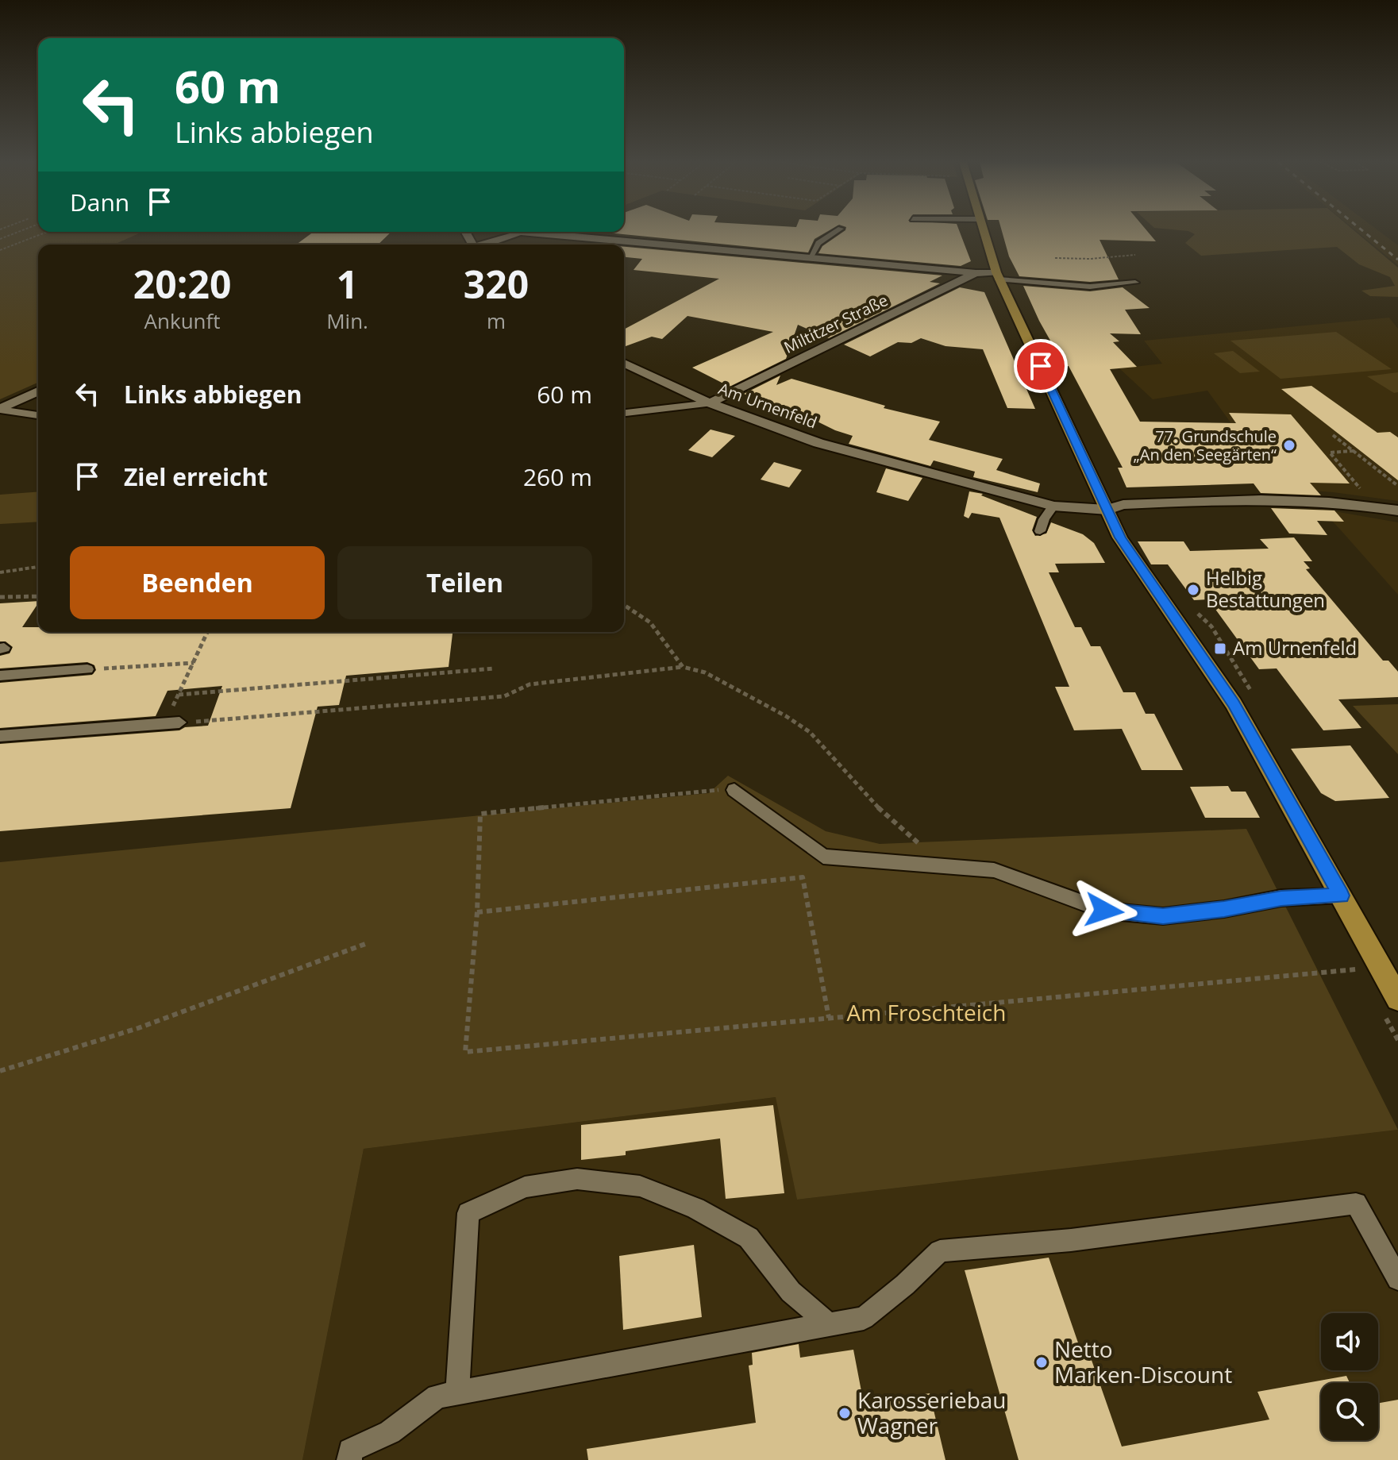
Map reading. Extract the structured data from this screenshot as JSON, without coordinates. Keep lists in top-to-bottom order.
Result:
{
  "streets": {
    "street": ["Miltitzer Straße", "Am Urnenfeld"]
  },
  "crossings": [
    ["Miltitzer Straße", "Am Urnenfeld"]
  ],
  "parks": ["Am Froschteich"],
  "places": {
    "other": [
      "77. Grundschule „An den Seegärten“",
      "Helbig Bestattungen",
      "Netto Marken-Discount",
      "Karosseriebau Wagner"
    ],
    "transit": ["Am Urnenfeld"]
  },
  "page": {
    "turn": ["60 m", "Links abbiegen"],
    "then": "Dann",
    "eta": [
      "20:20",
      "Ankunft",
      "1",
      "Min.",
      "320",
      "m"
    ],
    "list": [
      {
        "name": "Links abbiegen",
        "value": "60 m"
      },
      {
        "name": "Ziel erreicht",
        "value": "260 m"
      }
    ],
    "buttons": ["Beenden", "Teilen"]
  }
}
